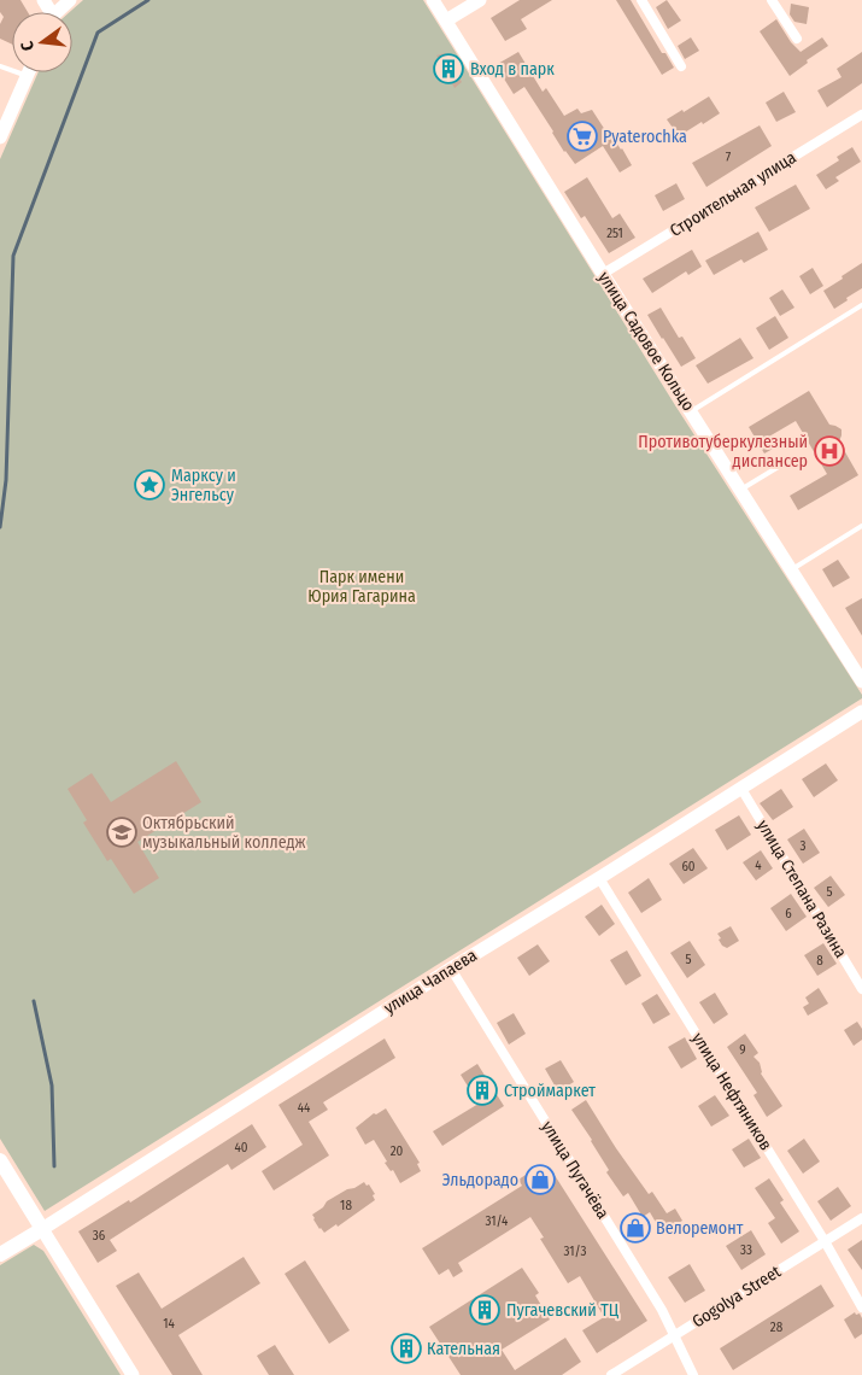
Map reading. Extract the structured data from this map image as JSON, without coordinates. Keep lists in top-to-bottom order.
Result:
{
  "streets": {
    "main road": ["улица Чапаева"],
    "street": [
      "Строительная улица",
      "улица Садовое Кольцо",
      "улица Степана Разина",
      "улица Нефтяников",
      "улица Пугачёва",
      "Gogolya Street"
    ]
  },
  "crossings": [
    ["Строительная улица", "улица Садовое Кольцо"],
    ["улица Степана Разина", "улица Чапаева"],
    ["улица Чапаева", "улица Нефтяников"],
    ["улица Чапаева", "улица Пугачёва"],
    ["улица Нефтяников", "Gogolya Street"],
    ["улица Пугачёва", "Gogolya Street"]
  ],
  "parks": ["Парк имени Юрия Гагарина"],
  "places": {
    "building": [
      "Вход в парк",
      "Строймаркет",
      "Пугачевский ТЦ",
      "Кательная"
    ],
    "supermarket": ["Pyaterochka"],
    "hospital": ["Противотуберкулезный диспансер"],
    "place": ["Марксу и Энгельсу"],
    "school or university": ["Октябрьский музыкальный колледж"],
    "shop": ["Эльдорадо", "Велоремонт"]
  },
  "house_numbers": [
    "7",
    "251",
    "3",
    "4",
    "60",
    "5",
    "6",
    "5",
    "8",
    "9",
    "44",
    "40",
    "20",
    "18",
    "31/4",
    "36",
    "33",
    "31/3",
    "14",
    "28"
  ],
  "north": "left"
}
